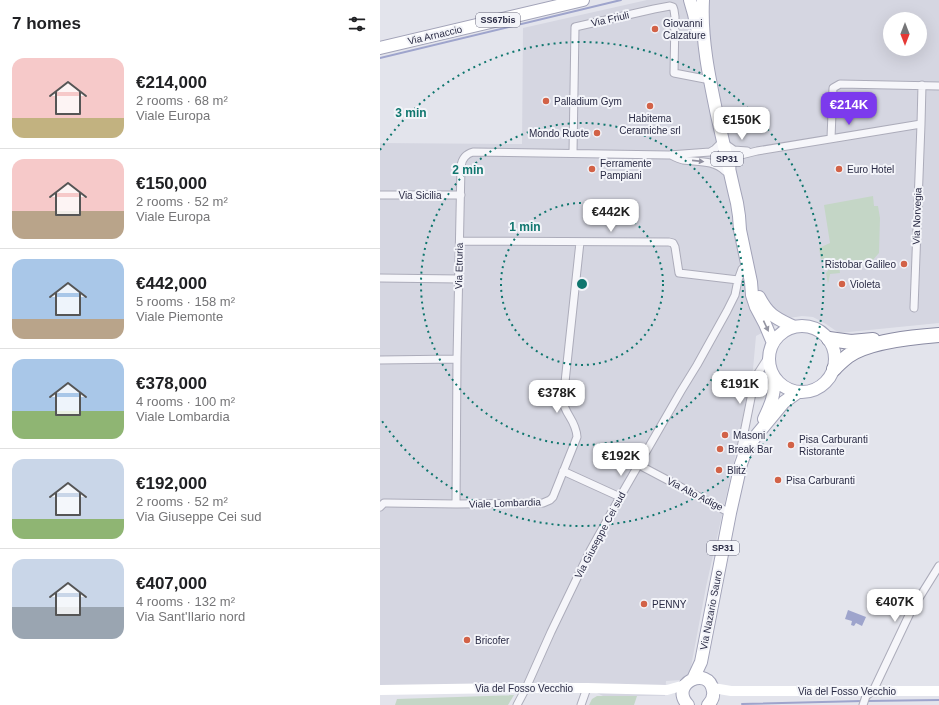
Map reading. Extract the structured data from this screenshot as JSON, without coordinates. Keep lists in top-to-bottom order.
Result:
{
  "streets": {
    "main road": [
      "SS67bis",
      "Via Arnaccio",
      "SP31",
      "Via Nazario Sauro"
    ],
    "street": [
      "Via Friuli",
      "Via Sicilia",
      "Via Norvegia",
      "Via Etruria",
      "Via Alto Adige",
      "Viale Lombardia",
      "Via Giuseppe Cei sud",
      "Via del Fosso Vecchio"
    ]
  },
  "crossings": [
    ["Via Friuli", "SP31"],
    ["Via Friuli", "Via Etruria"],
    ["SP31", "Via Etruria"],
    ["SP31", "Via Giuseppe Cei sud"],
    ["SP31", "Via Nazario Sauro"],
    ["Via Sicilia", "Via Etruria"],
    ["Via Etruria", "Viale Lombardia"],
    ["Via Alto Adige", "Via Giuseppe Cei sud"],
    ["Via Alto Adige", "Via Nazario Sauro"],
    ["Via Giuseppe Cei sud", "Via del Fosso Vecchio"],
    ["Via Nazario Sauro", "Via del Fosso Vecchio"]
  ],
  "places": [
    "Giovanni Calzature",
    "Palladium Gym",
    "Habitema Ceramiche srl",
    "Mondo Ruote",
    "Ferramente Pampiani",
    "Euro Hotel",
    "Ristobar Galileo",
    "Violeta",
    "Masoni",
    "Pisa Carburanti Ristorante",
    "Break Bar",
    "Blitz",
    "Pisa Carburanti",
    "PENNY",
    "Bricofer"
  ],
  "north": "bottom",
  "page": {
    "heading": "7 homes",
    "list": [
      {
        "name": "€214,000",
        "note": "2 rooms · 68 m² · Viale Europa"
      },
      {
        "name": "€150,000",
        "note": "2 rooms · 52 m² · Viale Europa"
      },
      {
        "name": "€442,000",
        "note": "5 rooms · 158 m² · Viale Piemonte"
      },
      {
        "name": "€378,000",
        "note": "4 rooms · 100 m² · Viale Lombardia"
      },
      {
        "name": "€192,000",
        "note": "2 rooms · 52 m² · Via Giuseppe Cei sud"
      },
      {
        "name": "€407,000",
        "note": "4 rooms · 132 m² · Via Sant'Ilario nord"
      }
    ],
    "price": [
      "€214K",
      "€150K",
      "€442K",
      "€191K",
      "€378K",
      "€192K",
      "€407K"
    ]
  },
  "rings": ["3 min", "2 min", "1 min"]
}
